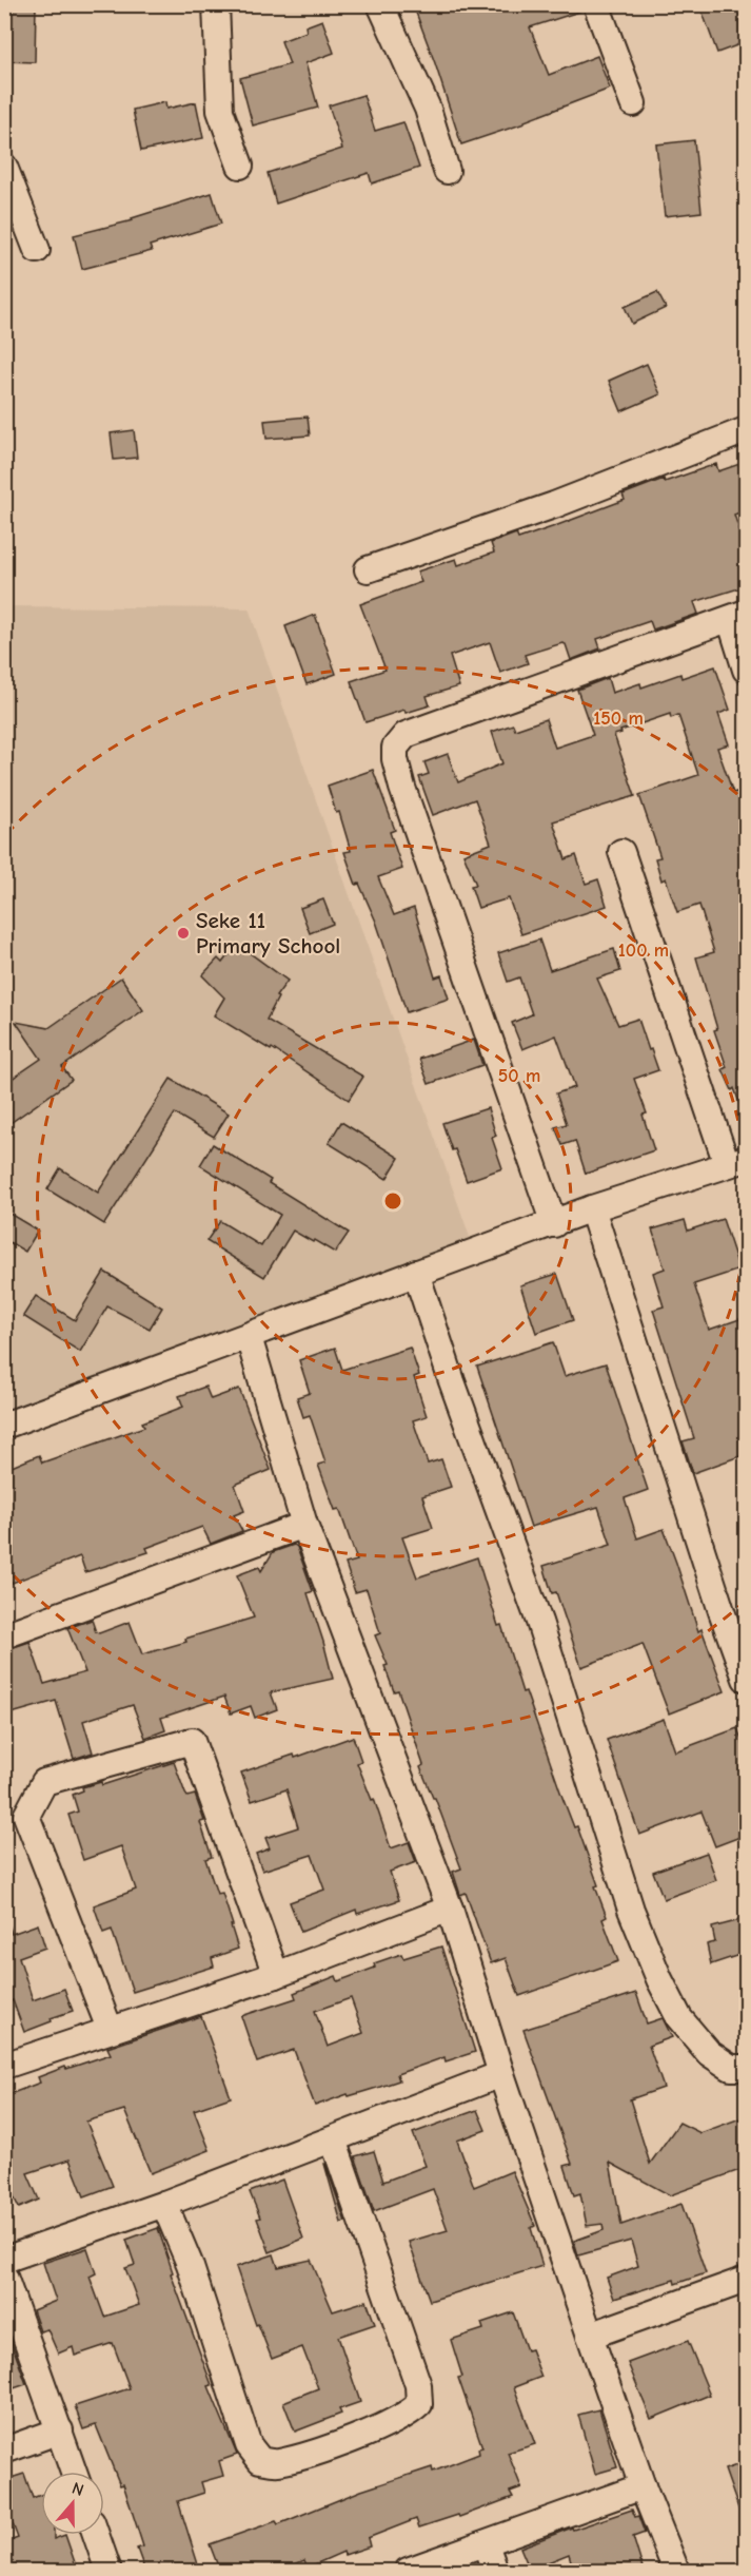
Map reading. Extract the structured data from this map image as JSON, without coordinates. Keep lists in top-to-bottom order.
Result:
{
  "places": ["Seke 11 Primary School"],
  "north": "top",
  "rings": ["150 m", "100 m", "50 m"]
}
